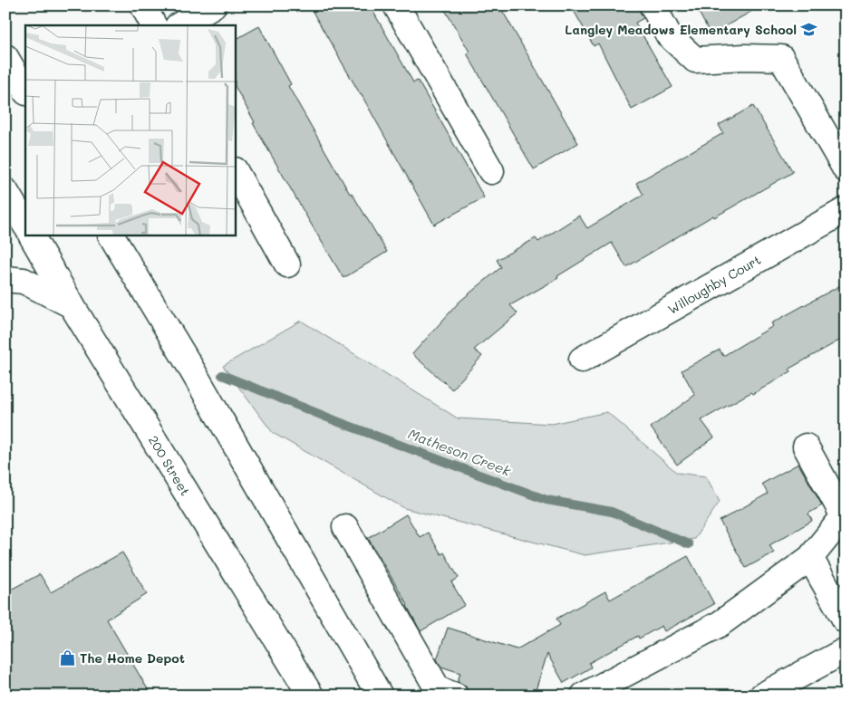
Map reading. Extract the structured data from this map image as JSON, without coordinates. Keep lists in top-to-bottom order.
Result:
{
  "streets": {
    "main road": ["Willoughby Court", "200 Street"]
  },
  "water": ["Matheson Creek"],
  "places": {
    "school or university": ["Langley Meadows Elementary School"],
    "shop": ["The Home Depot"]
  }
}
